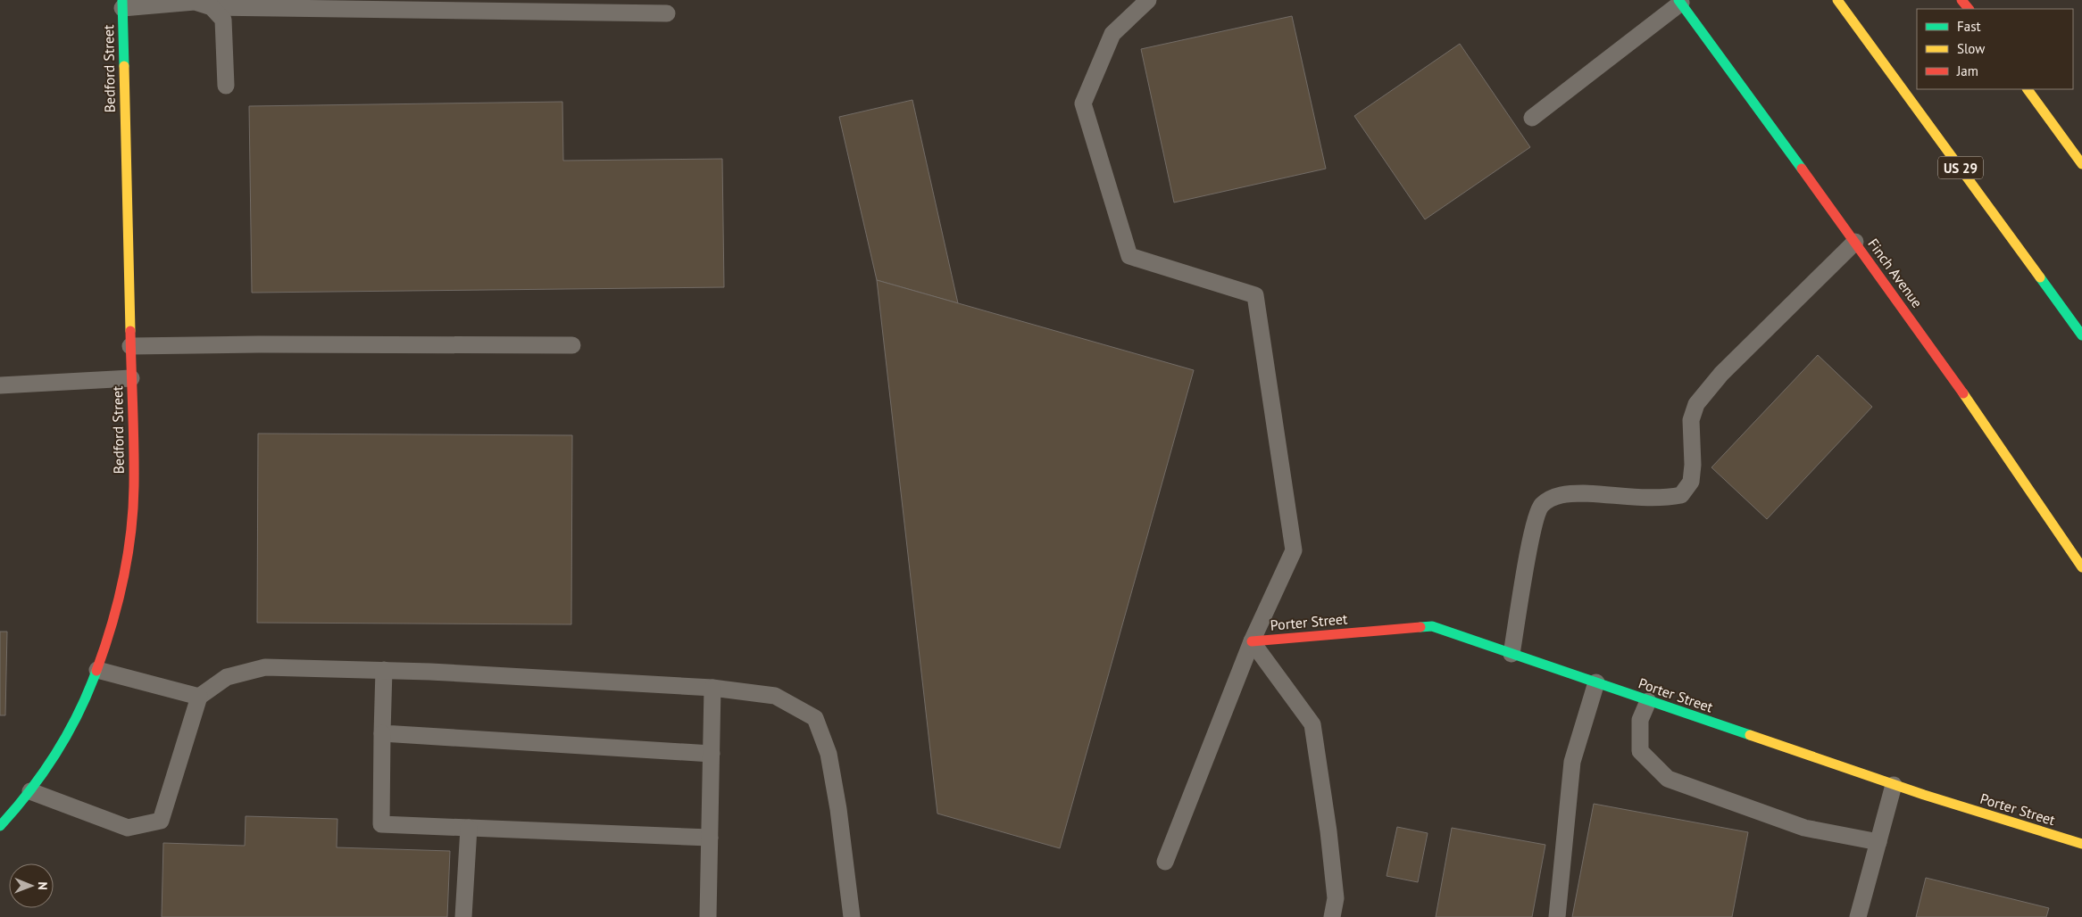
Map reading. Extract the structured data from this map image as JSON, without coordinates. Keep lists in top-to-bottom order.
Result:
{
  "streets": {
    "main road": [
      "Bedford Street",
      "US 29",
      "Finch Avenue",
      "Porter Street"
    ]
  },
  "legend": ["Fast", "Slow", "Jam"],
  "north": "right"
}
